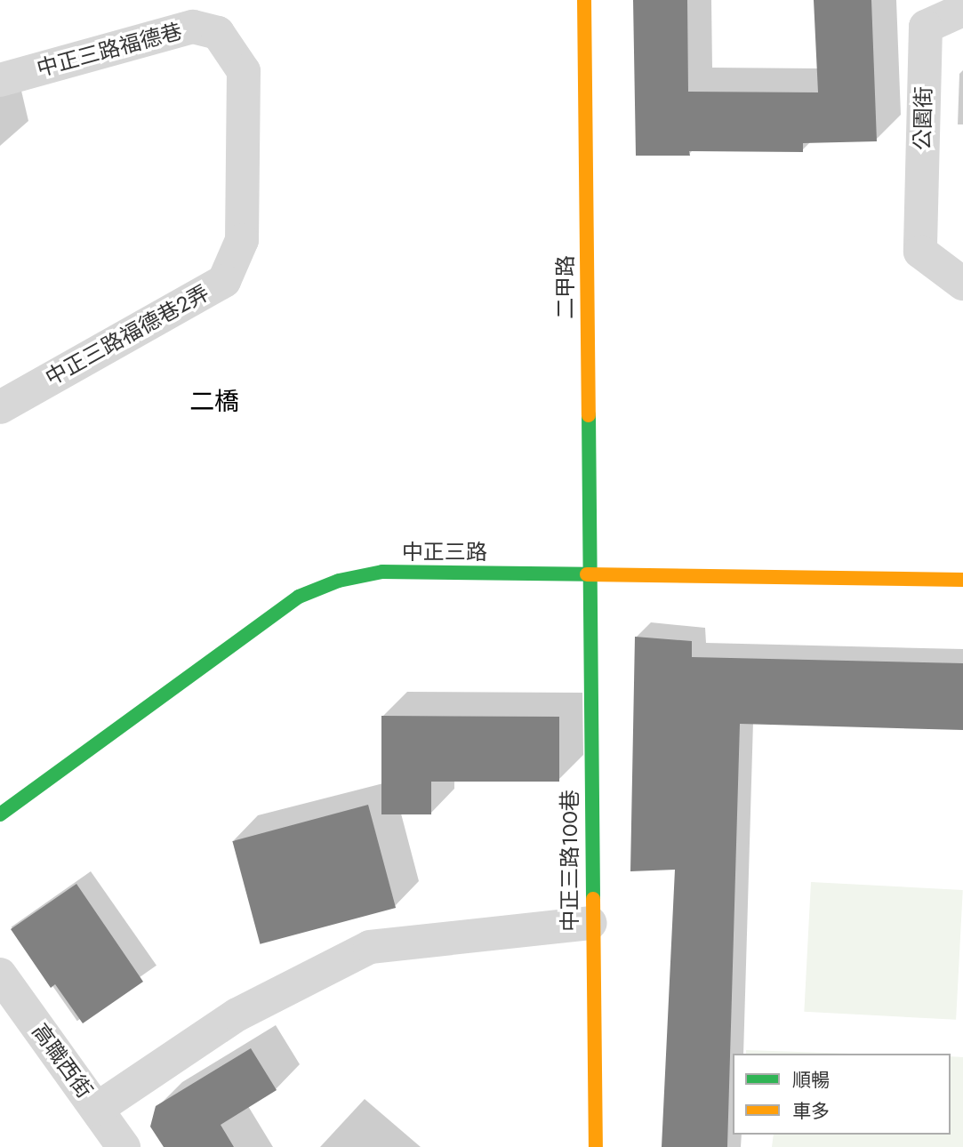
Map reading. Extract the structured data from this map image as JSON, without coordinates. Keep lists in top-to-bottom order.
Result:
{
  "streets": {
    "street": [
      "中正三路福德巷",
      "公園街",
      "二甲路",
      "中正三路福德巷2弄",
      "中正三路",
      "中正三路100巷",
      "高職西街"
    ]
  },
  "crossings": [
    ["中正三路福德巷", "中正三路福德巷2弄"],
    ["二甲路", "中正三路"],
    ["二甲路", "中正三路100巷"],
    ["中正三路", "中正三路100巷"]
  ],
  "districts": ["二橋"],
  "legend": ["順暢", "車多"]
}
